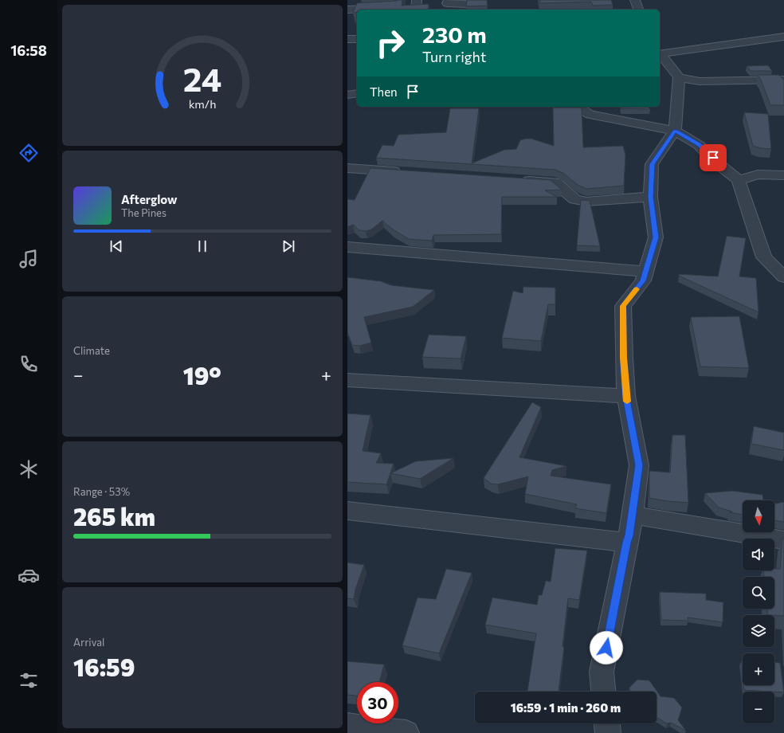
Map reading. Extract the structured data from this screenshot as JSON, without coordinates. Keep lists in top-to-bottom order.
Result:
{
  "north": "bottom",
  "page": {
    "tabs": "16:58",
    "turn": ["230 m", "Turn right"],
    "then": "Then",
    "song": ["Afterglow", "The Pines"],
    "tile": [
      "Climate",
      ["Range · 53%", "265 km"],
      ["Arrival", "16:59"]
    ],
    "heat": ["−", "19°", "+"],
    "map_buttons": ["+", "−"],
    "limit": "30",
    "trip": "16:59 · 1 min · 260 m",
    "gauge": ["24", "km/h"]
  }
}
